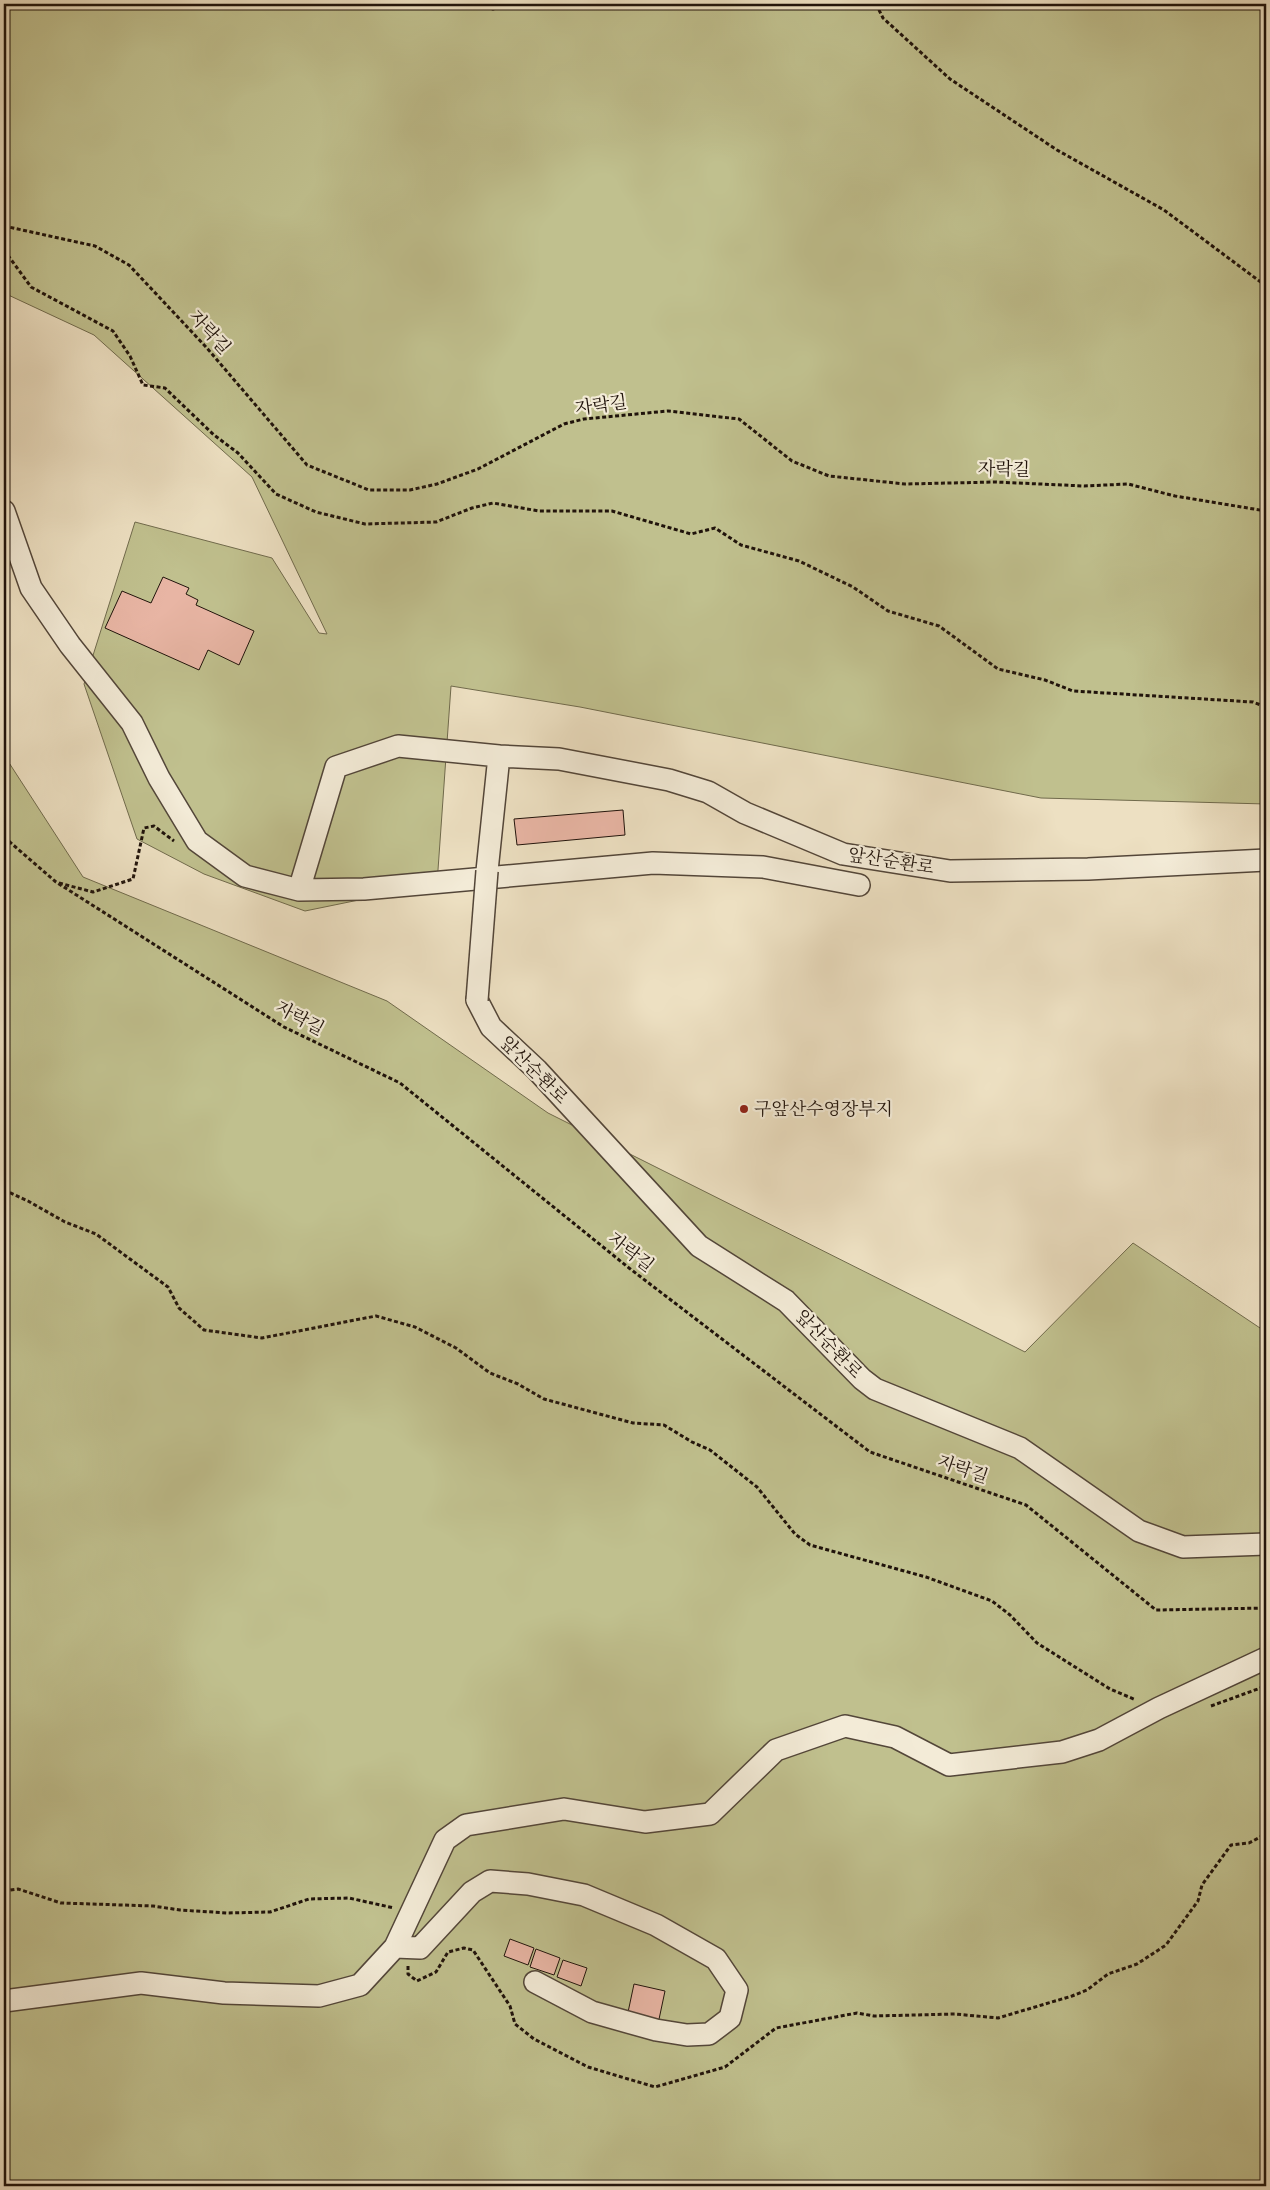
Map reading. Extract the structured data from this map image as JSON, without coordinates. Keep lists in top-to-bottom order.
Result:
{
  "streets": {
    "street": ["앞산순환로"],
    "path": ["자락길"]
  },
  "places": ["구앞산수영장부지"]
}
